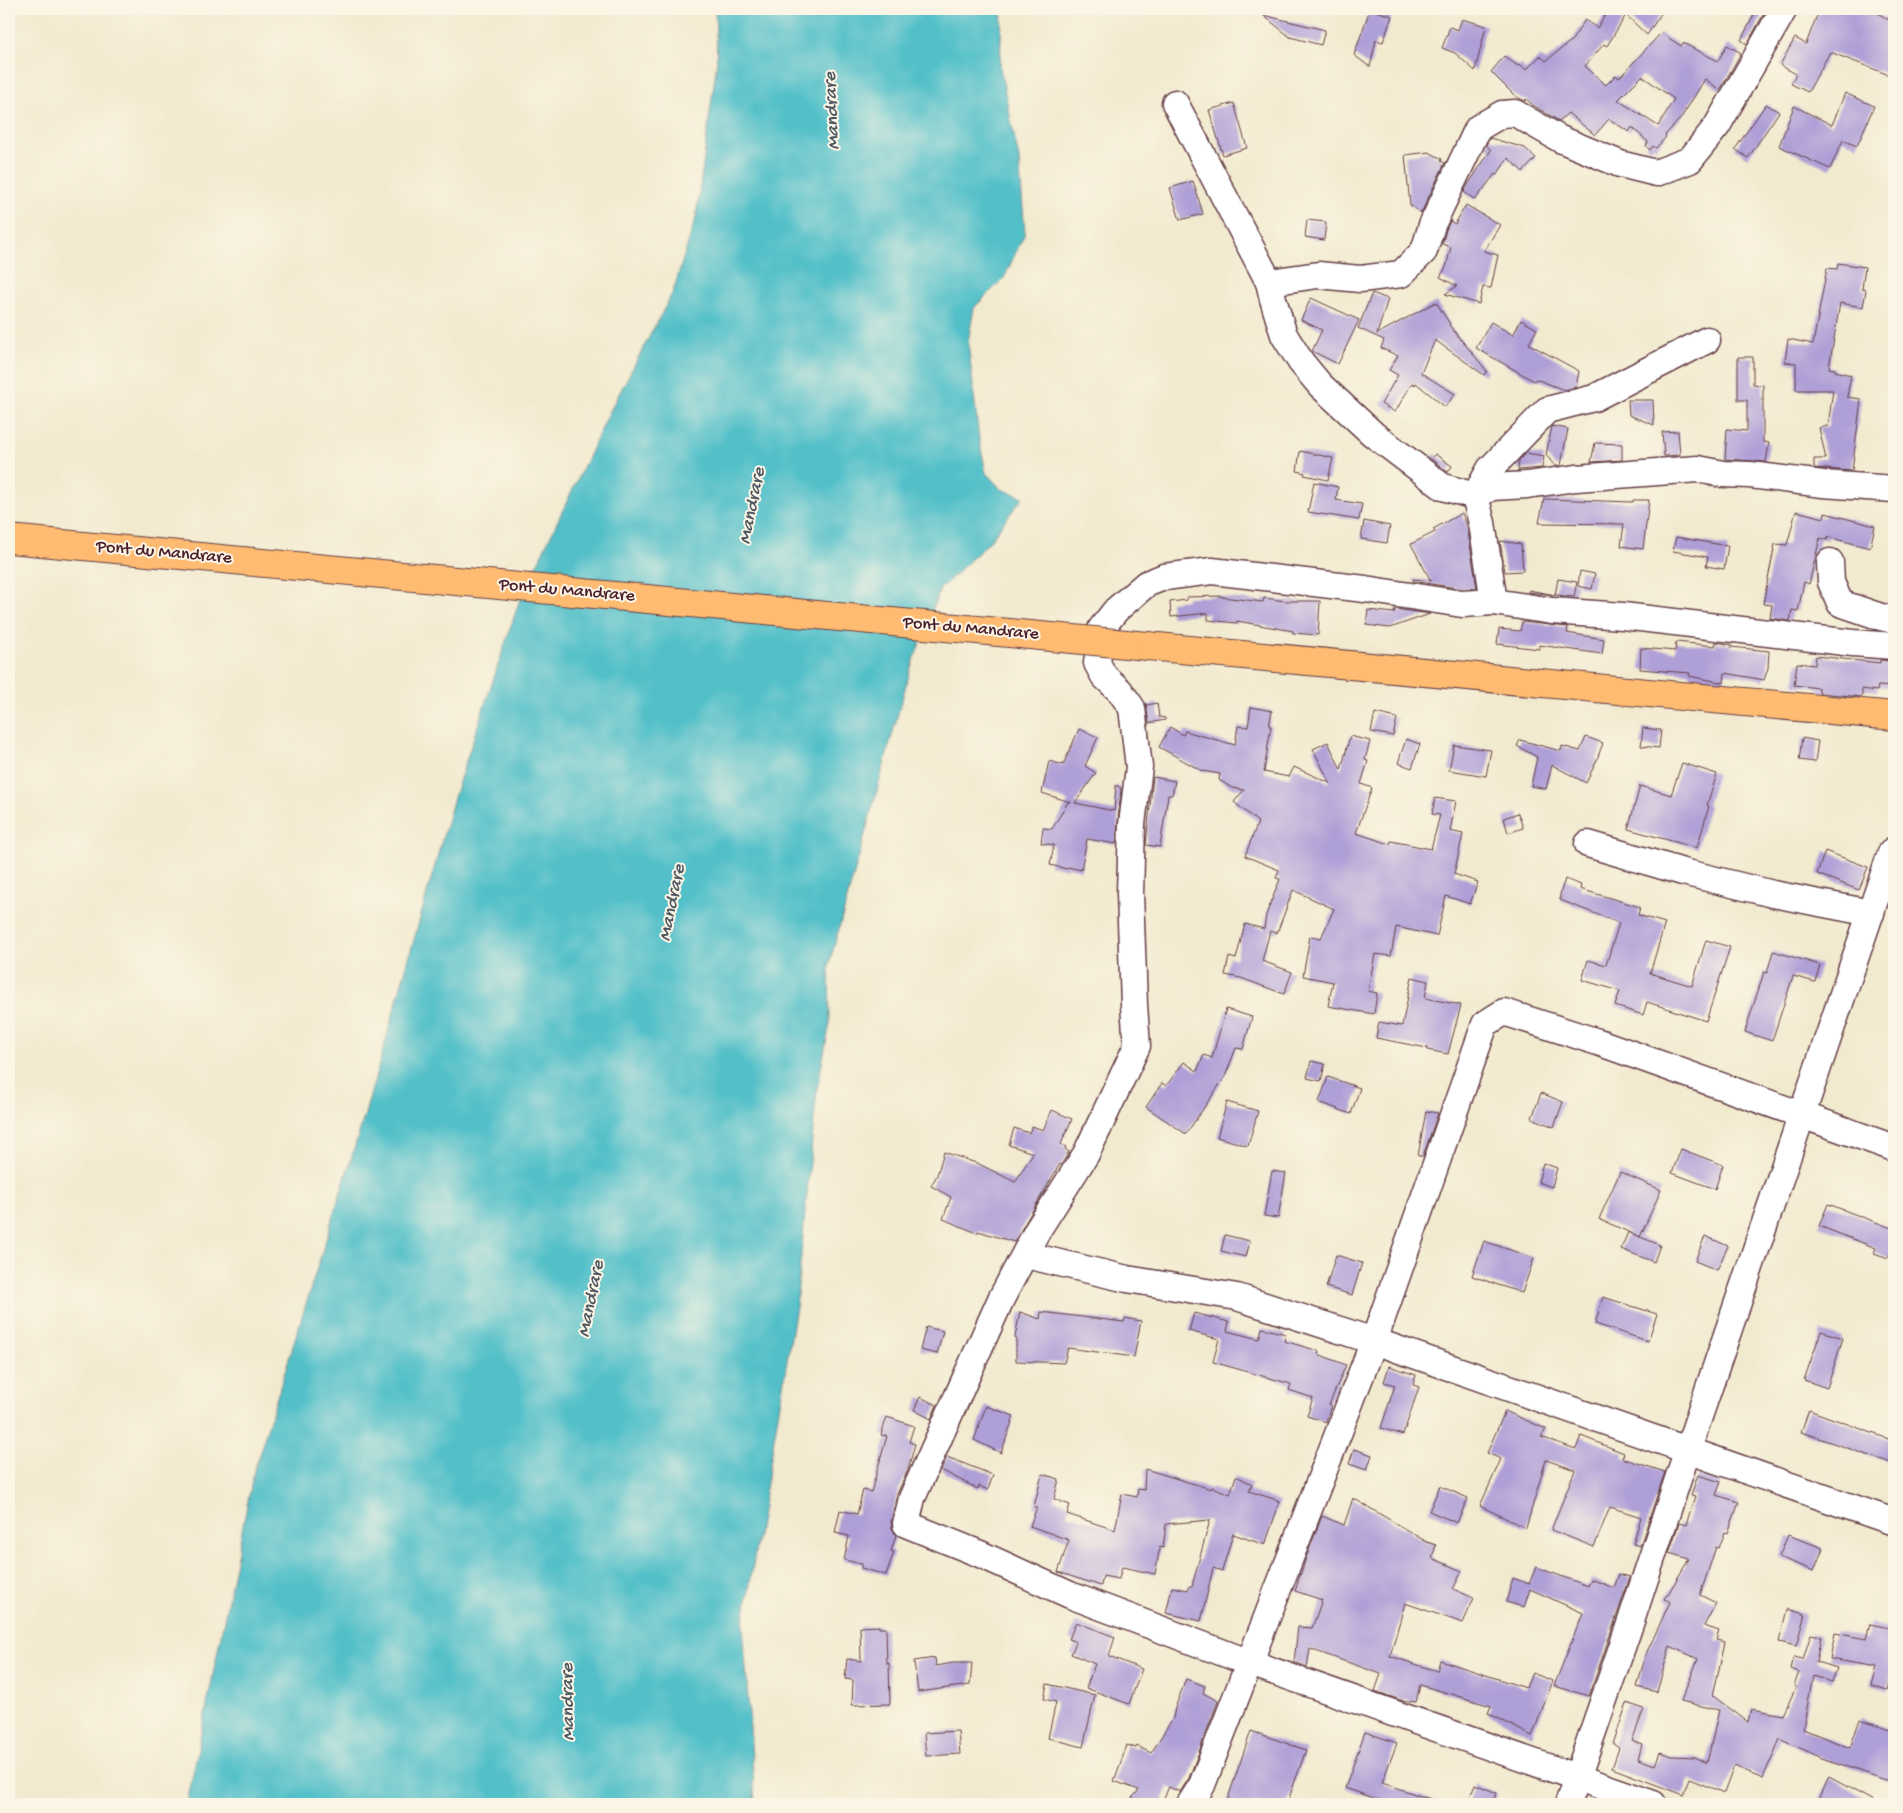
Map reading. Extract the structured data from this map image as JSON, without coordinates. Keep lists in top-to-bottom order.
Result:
{
  "streets": {
    "main road": ["Pont du Mandrare"]
  },
  "water": ["Mandrare"]
}
